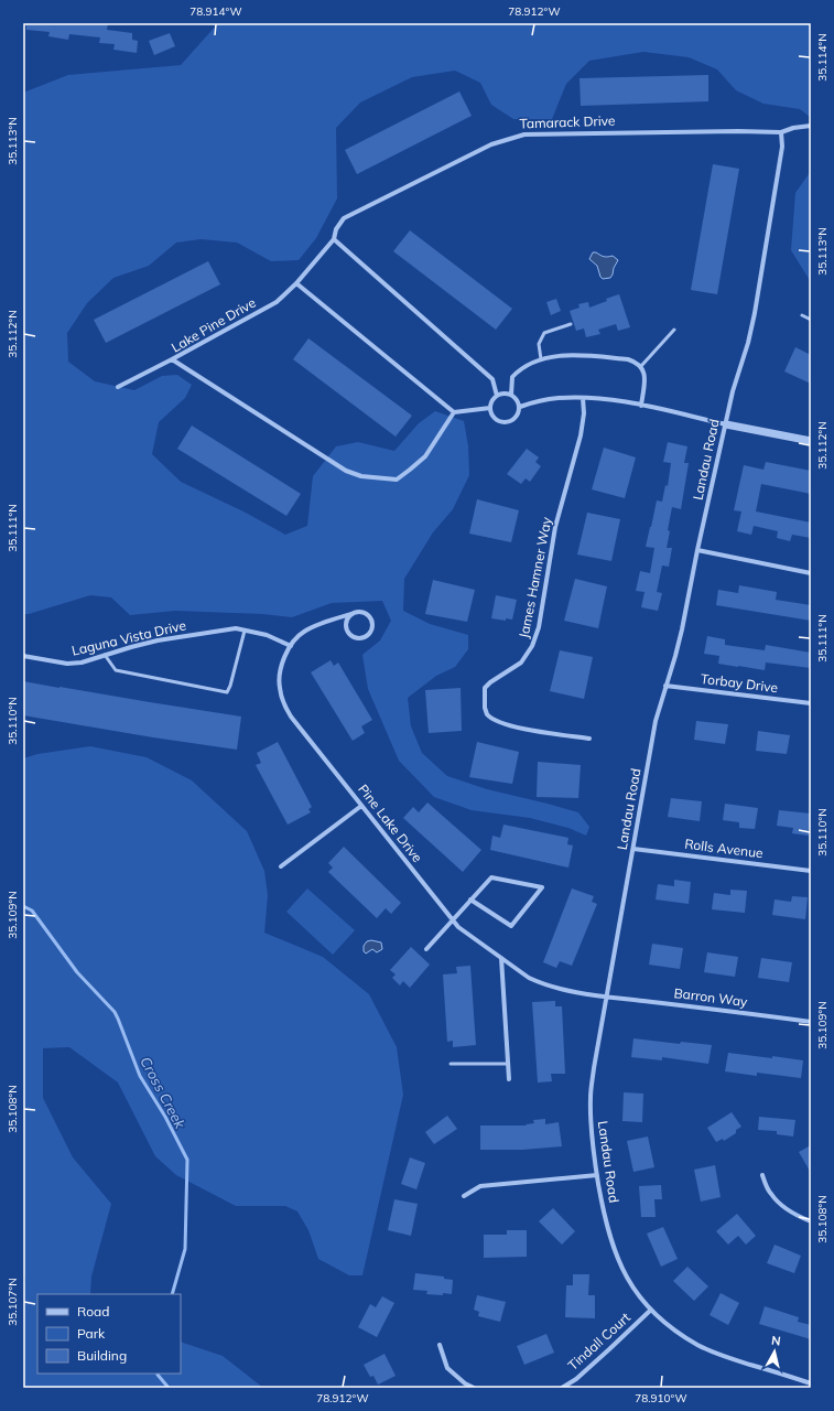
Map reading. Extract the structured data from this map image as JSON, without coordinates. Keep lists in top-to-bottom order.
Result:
{
  "streets": {
    "street": [
      "Tamarack Drive",
      "Lake Pine Drive",
      "Landau Road",
      "James Hamner Way",
      "Laguna Vista Drive",
      "Torbay Drive",
      "Pine Lake Drive",
      "Rolls Avenue",
      "Barron Way",
      "Tindall Court"
    ]
  },
  "crossings": [
    ["Tamarack Drive", "Lake Pine Drive"],
    ["Tamarack Drive", "Landau Road"],
    ["Landau Road", "Torbay Drive"],
    ["Landau Road", "Pine Lake Drive"],
    ["Landau Road", "Rolls Avenue"],
    ["Landau Road", "Barron Way"],
    ["Landau Road", "Tindall Court"],
    ["Laguna Vista Drive", "Pine Lake Drive"],
    ["Pine Lake Drive", "Barron Way"]
  ],
  "water": ["Cross Creek"],
  "legend": ["Road", "Park", "Building"],
  "north": "top",
  "coordinates": [
    "78.914°W",
    "78.912°W",
    "35.114°N",
    "35.113°N",
    "35.112°N",
    "35.111°N",
    "35.110°N",
    "35.109°N",
    "35.108°N",
    "35.107°N",
    "78.910°W"
  ]
}
